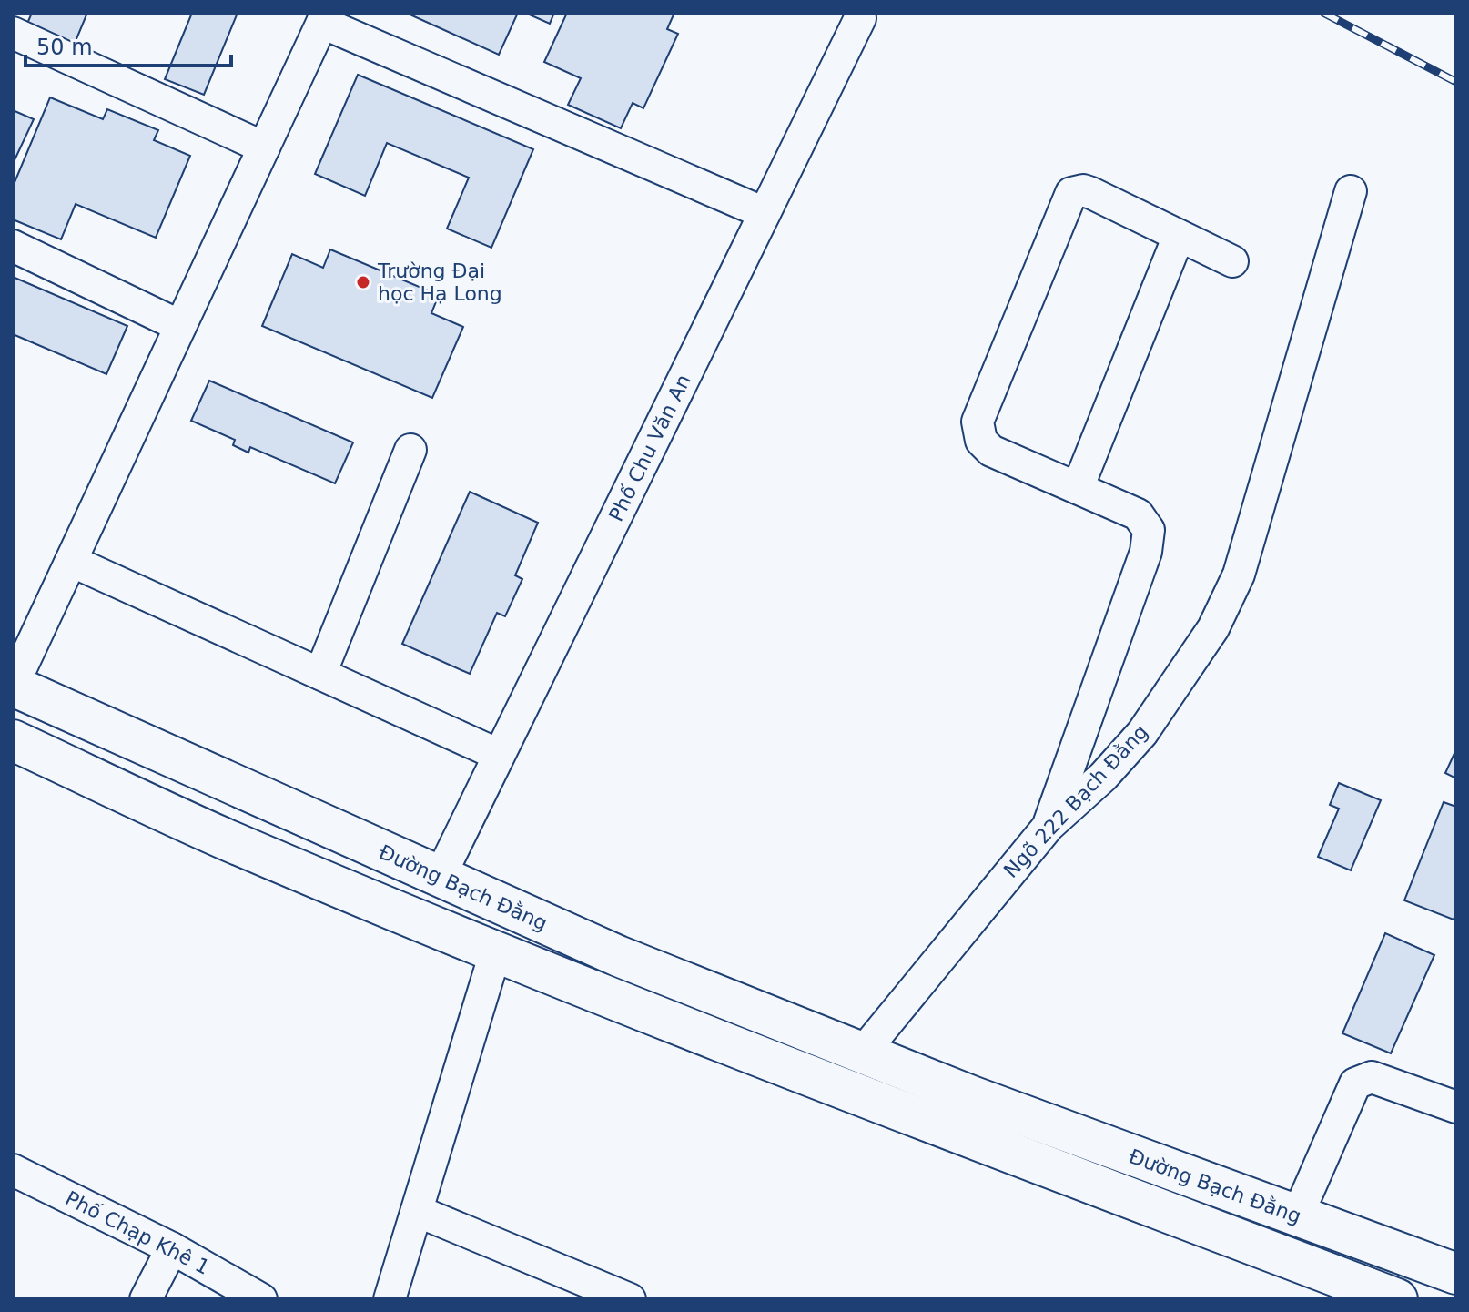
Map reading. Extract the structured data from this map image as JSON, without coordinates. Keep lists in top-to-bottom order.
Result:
{
  "streets": {
    "highway": ["Đường Bạch Đằng"],
    "street": ["Phố Chu Văn An", "Ngõ 222 Bạch Đằng", "Phố Chạp Khê 1"]
  },
  "crossings": [
    ["Phố Chu Văn An", "Đường Bạch Đằng"],
    ["Ngõ 222 Bạch Đằng", "Đường Bạch Đằng"]
  ],
  "places": ["Trường Đại học Hạ Long"],
  "scale_bar": "50 m"
}
